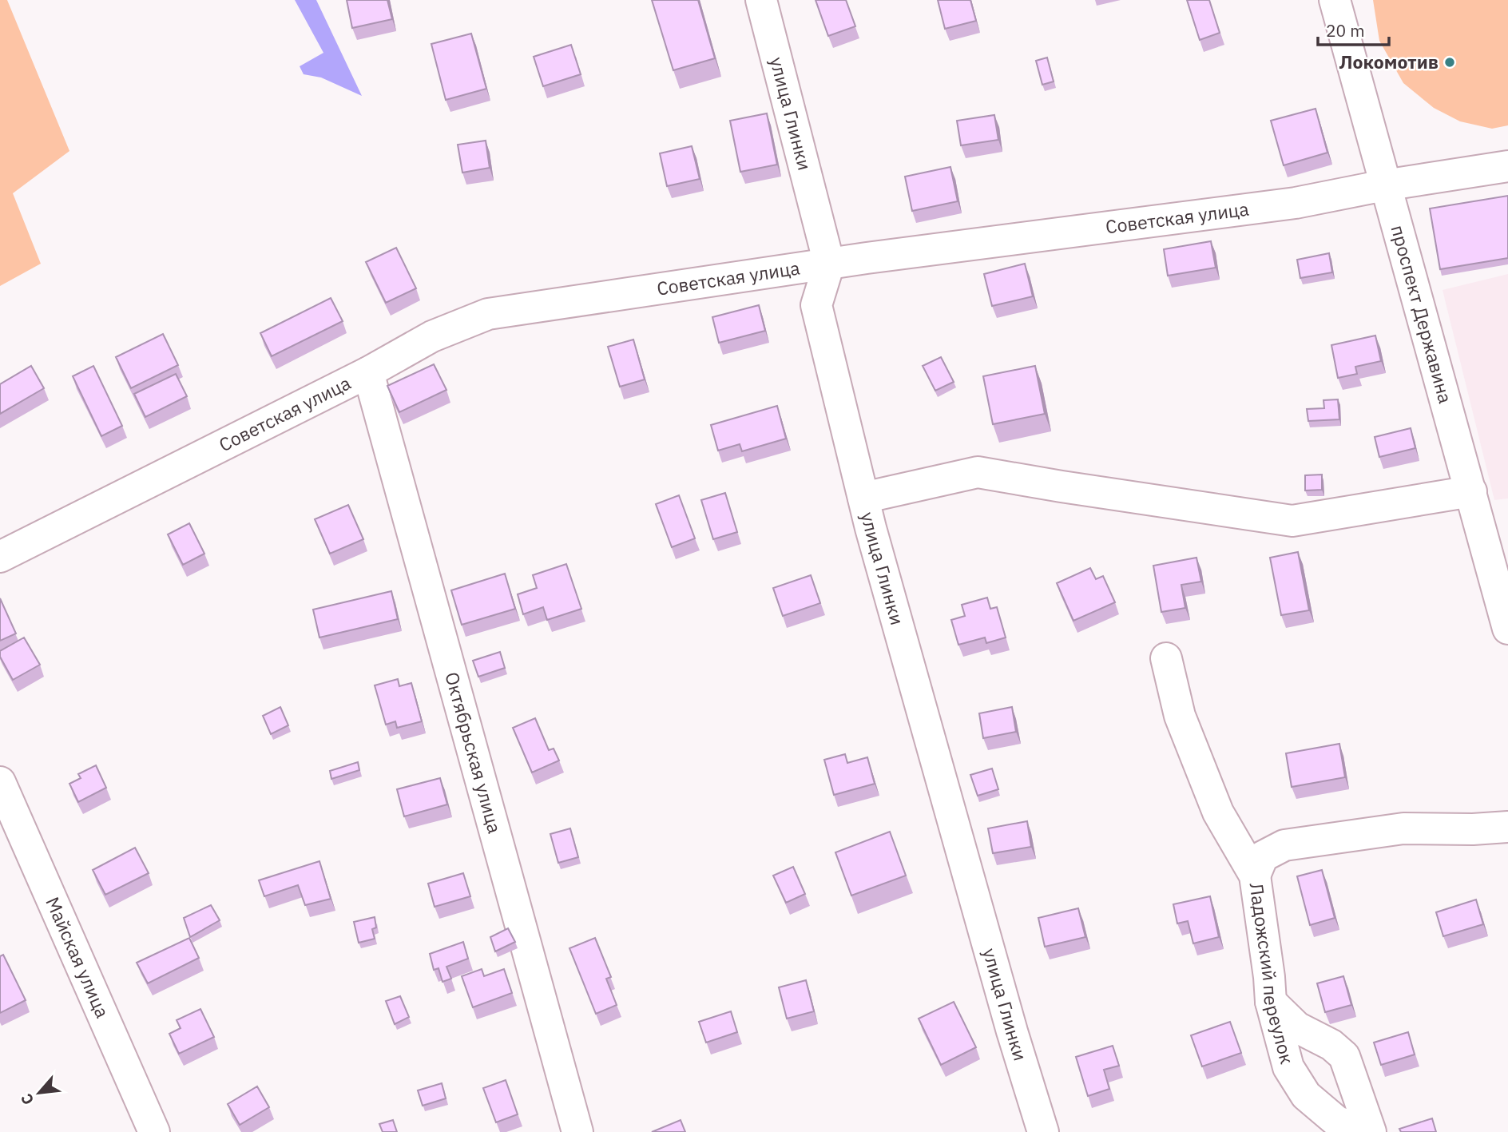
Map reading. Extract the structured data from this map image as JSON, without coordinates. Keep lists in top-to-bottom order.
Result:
{
  "streets": {
    "street": [
      "улица Глинки",
      "Советская улица",
      "проспект Державина",
      "Октябрьская улица",
      "Майская улица",
      "Ладожский переулок"
    ]
  },
  "crossings": [
    ["улица Глинки", "Советская улица"],
    ["Советская улица", "проспект Державина"],
    ["Советская улица", "Октябрьская улица"]
  ],
  "places": ["Локомотив"],
  "scale_bar": "20 m",
  "north": "bottom left"
}
